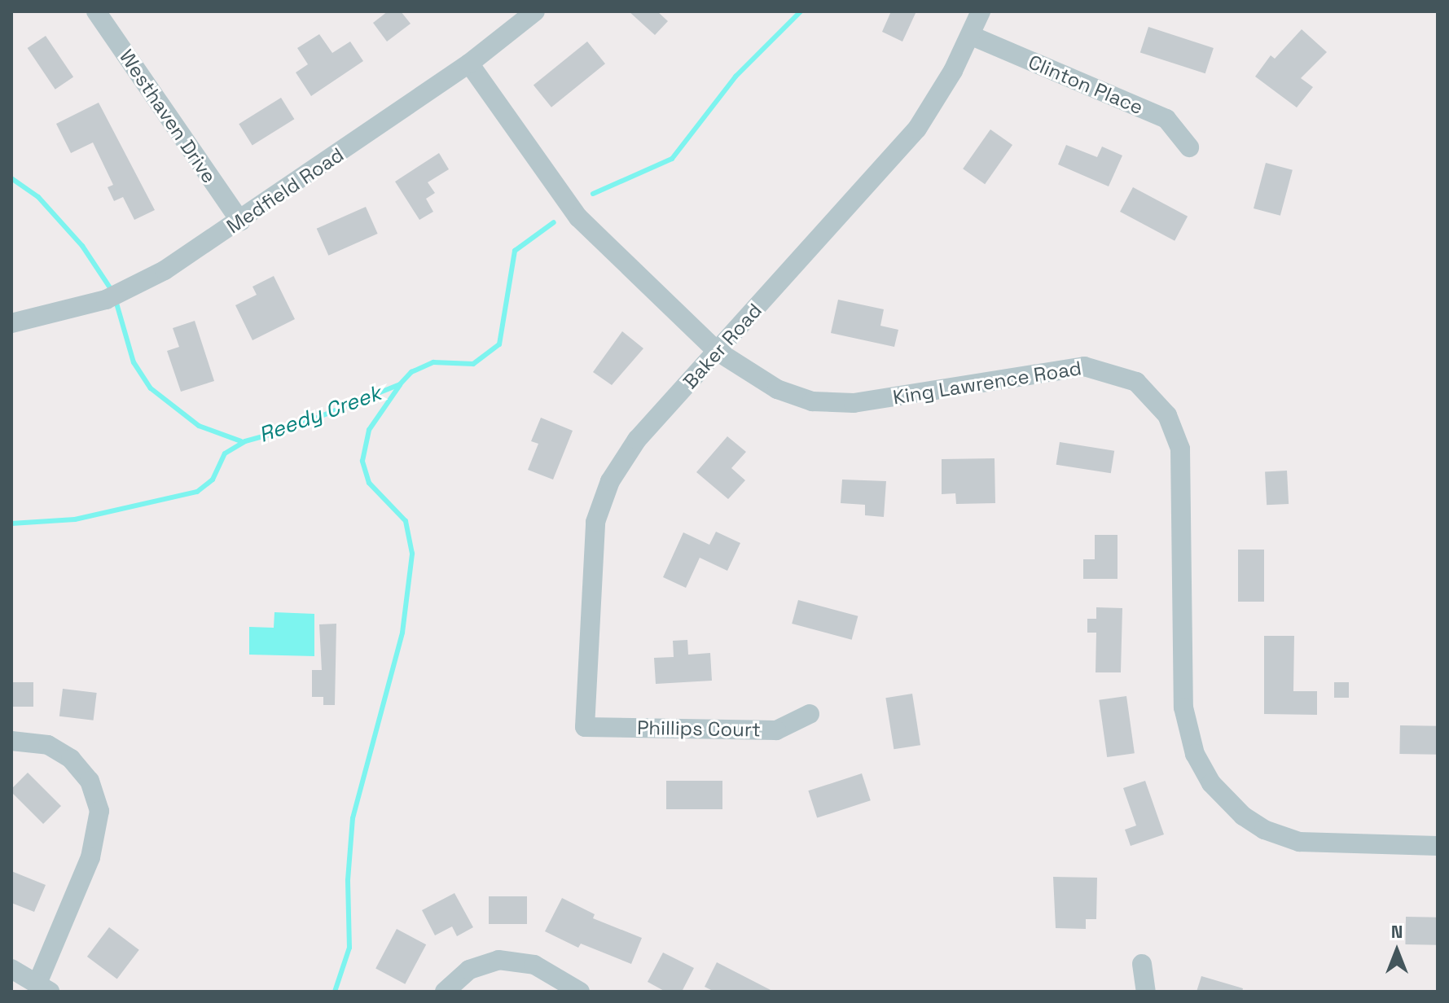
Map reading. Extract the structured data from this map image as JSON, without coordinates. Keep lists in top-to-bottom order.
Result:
{
  "streets": {
    "street": [
      "Clinton Place",
      "Westhaven Drive",
      "Medfield Road",
      "Baker Road",
      "King Lawrence Road",
      "Phillips Court"
    ]
  },
  "crossings": [
    ["Clinton Place", "Baker Road"],
    ["Westhaven Drive", "Medfield Road"],
    ["Medfield Road", "King Lawrence Road"],
    ["Baker Road", "King Lawrence Road"],
    ["Baker Road", "Phillips Court"]
  ],
  "water": ["Reedy Creek"],
  "north": "top"
}
